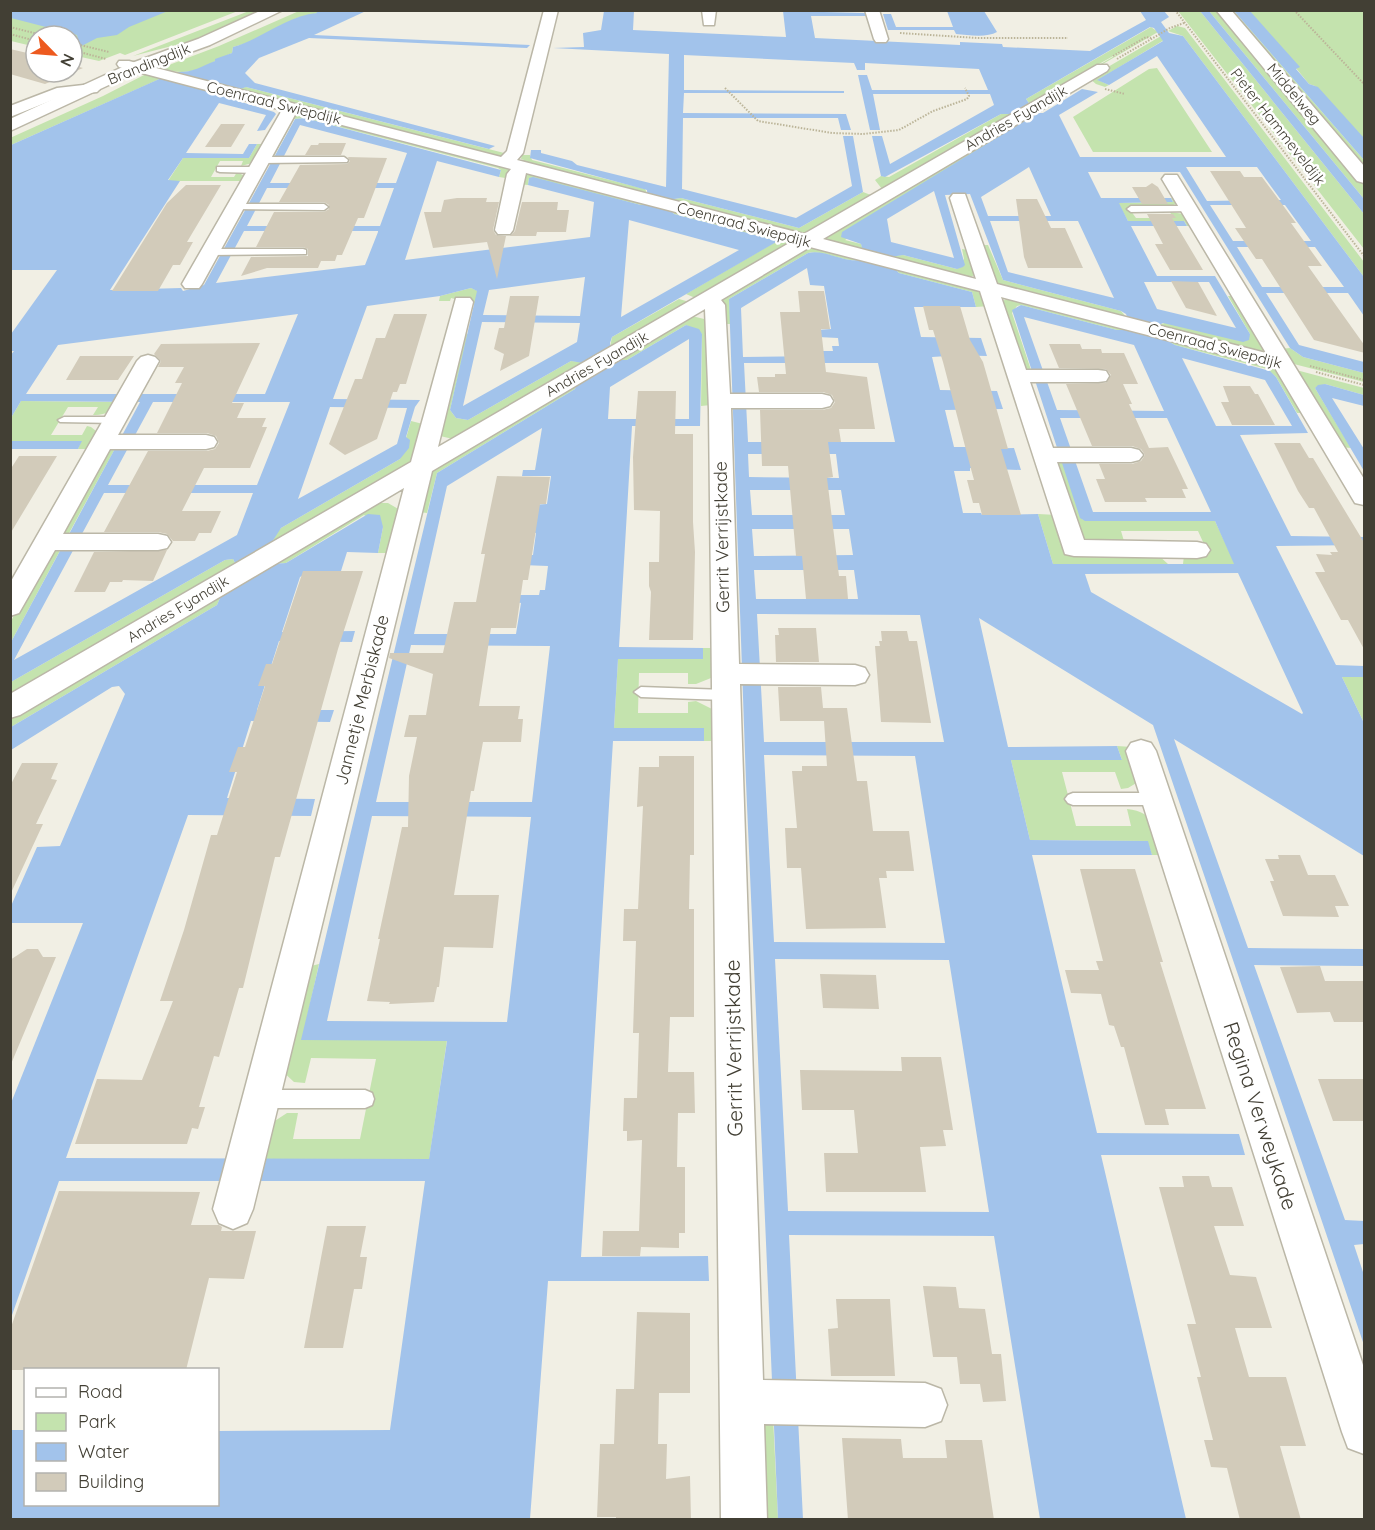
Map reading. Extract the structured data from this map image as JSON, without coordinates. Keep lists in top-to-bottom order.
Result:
{
  "streets": {
    "street": [
      "Brandingdijk",
      "Middelweg",
      "Coenraad Swiepdijk",
      "Andries Fyandijk",
      "Gerrit Verrijstkade",
      "Jannetje Merbiskade",
      "Regina Verweykade"
    ],
    "path": ["Pieter Hammeveldijk"]
  },
  "crossings": [
    ["Brandingdijk", "Coenraad Swiepdijk"],
    ["Coenraad Swiepdijk", "Andries Fyandijk"],
    ["Andries Fyandijk", "Gerrit Verrijstkade"],
    ["Andries Fyandijk", "Jannetje Merbiskade"]
  ],
  "legend": [
    "Road",
    "Park",
    "Water",
    "Building"
  ],
  "north": "bottom right"
}
